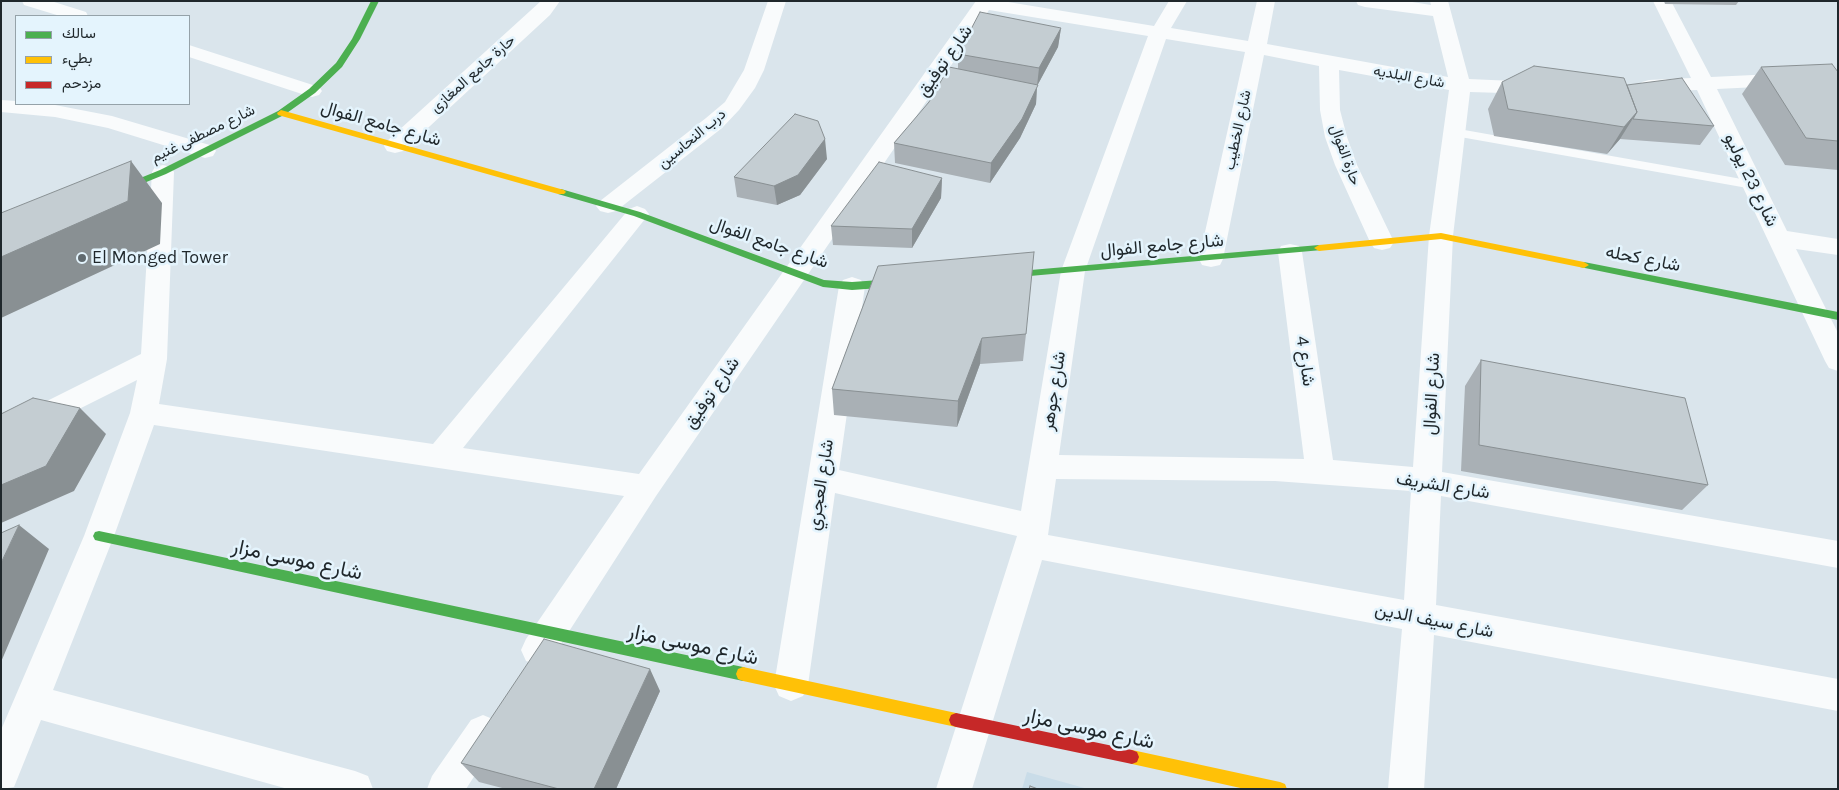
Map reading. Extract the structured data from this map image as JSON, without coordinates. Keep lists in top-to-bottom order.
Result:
{
  "streets": {
    "street": [
      "شارع توفيق",
      "حارة جامع المغازى",
      "شارع البلديه",
      "شارع جامع الفوال",
      "شارع الخطيب",
      "شارع مصطفى غنيم",
      "درب النحاسين",
      "حارة الفوال",
      "شارع 23 يوليو",
      "شارع كحله",
      "شارع 4",
      "شارع جوهر",
      "شارع الفوال",
      "شارع العجري",
      "شارع الشريف",
      "شارع موسى مزار",
      "شارع سيف الدين"
    ]
  },
  "crossings": [
    ["شارع توفيق", "شارع البلديه"],
    ["شارع توفيق", "شارع جامع الفوال"],
    ["شارع توفيق", "شارع موسى مزار"],
    ["حارة جامع المغازى", "شارع جامع الفوال"],
    ["شارع البلديه", "شارع الخطيب"],
    ["شارع البلديه", "حارة الفوال"],
    ["شارع البلديه", "شارع جوهر"],
    ["شارع البلديه", "شارع الفوال"],
    ["شارع جامع الفوال", "شارع الخطيب"],
    ["شارع جامع الفوال", "شارع مصطفى غنيم"],
    ["شارع جامع الفوال", "درب النحاسين"],
    ["شارع جامع الفوال", "حارة الفوال"],
    ["شارع جامع الفوال", "شارع كحله"],
    ["شارع جامع الفوال", "شارع 4"],
    ["شارع جامع الفوال", "شارع جوهر"],
    ["شارع جامع الفوال", "شارع الفوال"],
    ["شارع جامع الفوال", "شارع العجري"],
    ["شارع 23 يوليو", "شارع كحله"],
    ["شارع كحله", "شارع الفوال"],
    ["شارع 4", "شارع الشريف"],
    ["شارع جوهر", "شارع الشريف"],
    ["شارع جوهر", "شارع موسى مزار"],
    ["شارع جوهر", "شارع سيف الدين"],
    ["شارع الفوال", "شارع الشريف"],
    ["شارع الفوال", "شارع سيف الدين"],
    ["شارع العجري", "شارع موسى مزار"],
    ["شارع العجري", "شارع سيف الدين"]
  ],
  "places": ["El Monged Tower"],
  "legend": ["سالك", "بطيء", "مزدحم"]
}
